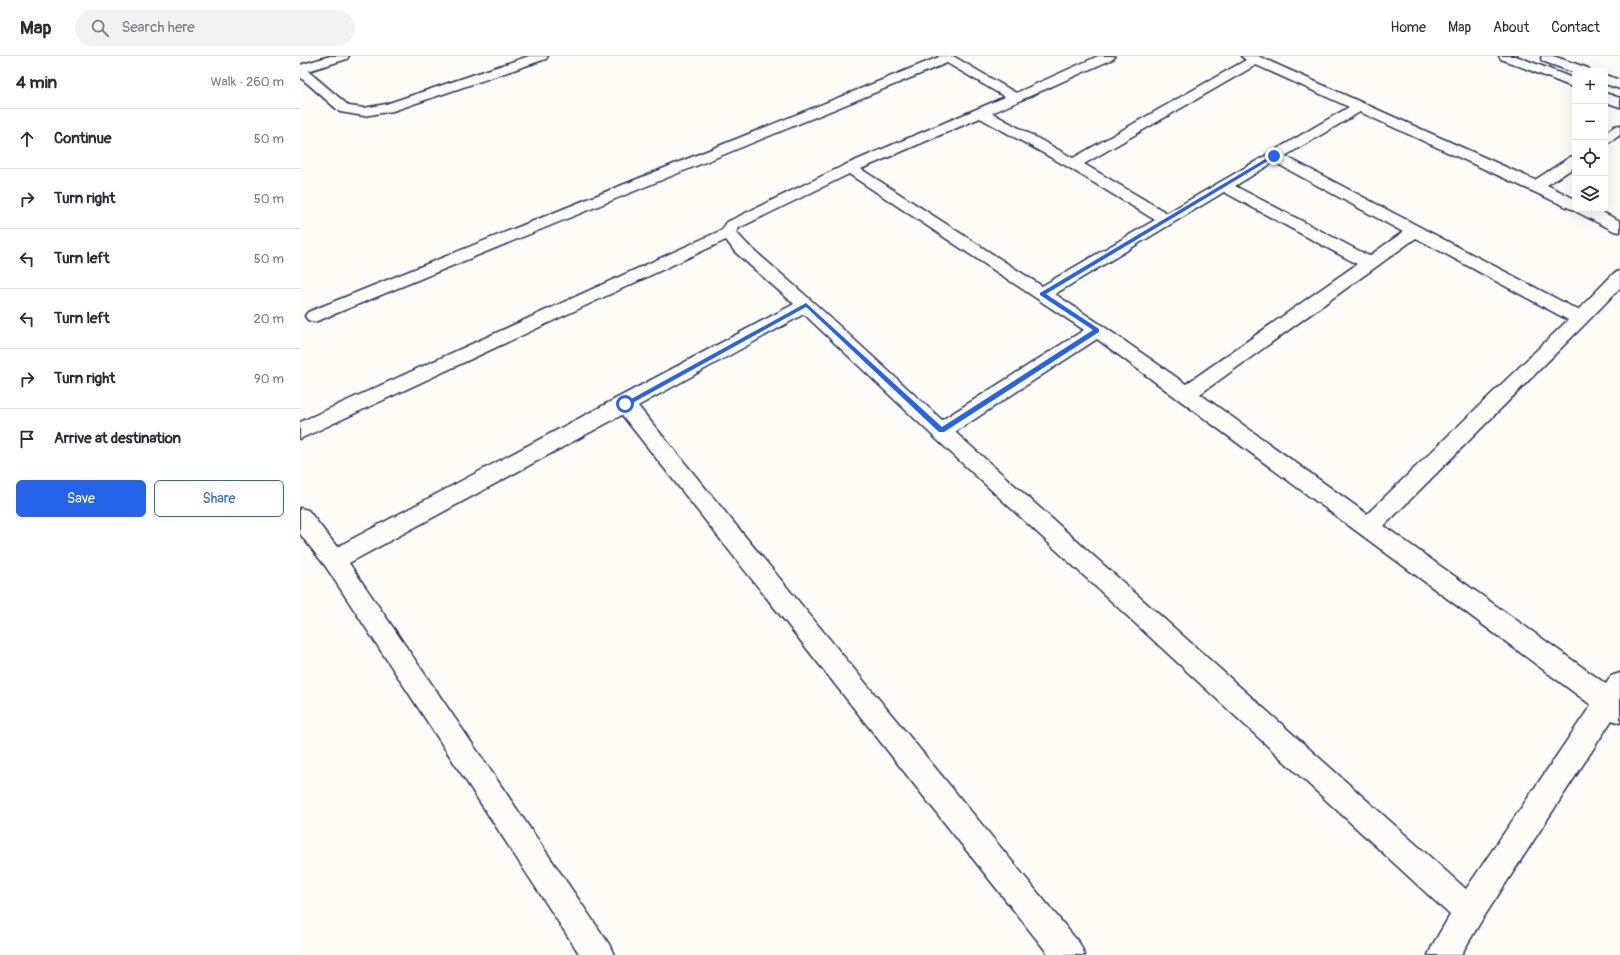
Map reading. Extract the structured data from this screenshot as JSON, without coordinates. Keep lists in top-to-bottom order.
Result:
{
  "page": {
    "header": "Map",
    "search": "Search here",
    "nav": [
      "Home",
      "Map",
      "About",
      "Contact"
    ],
    "heading": ["4 min", "Walk · 260 m"],
    "map_buttons": ["+", "−"],
    "list": [
      ["Continue", "50 m"],
      ["Turn right", "50 m"],
      ["Turn left", "50 m"],
      ["Turn left", "20 m"],
      ["Turn right", "90 m"],
      "Arrive at destination"
    ],
    "buttons": ["Save", "Share"]
  }
}
